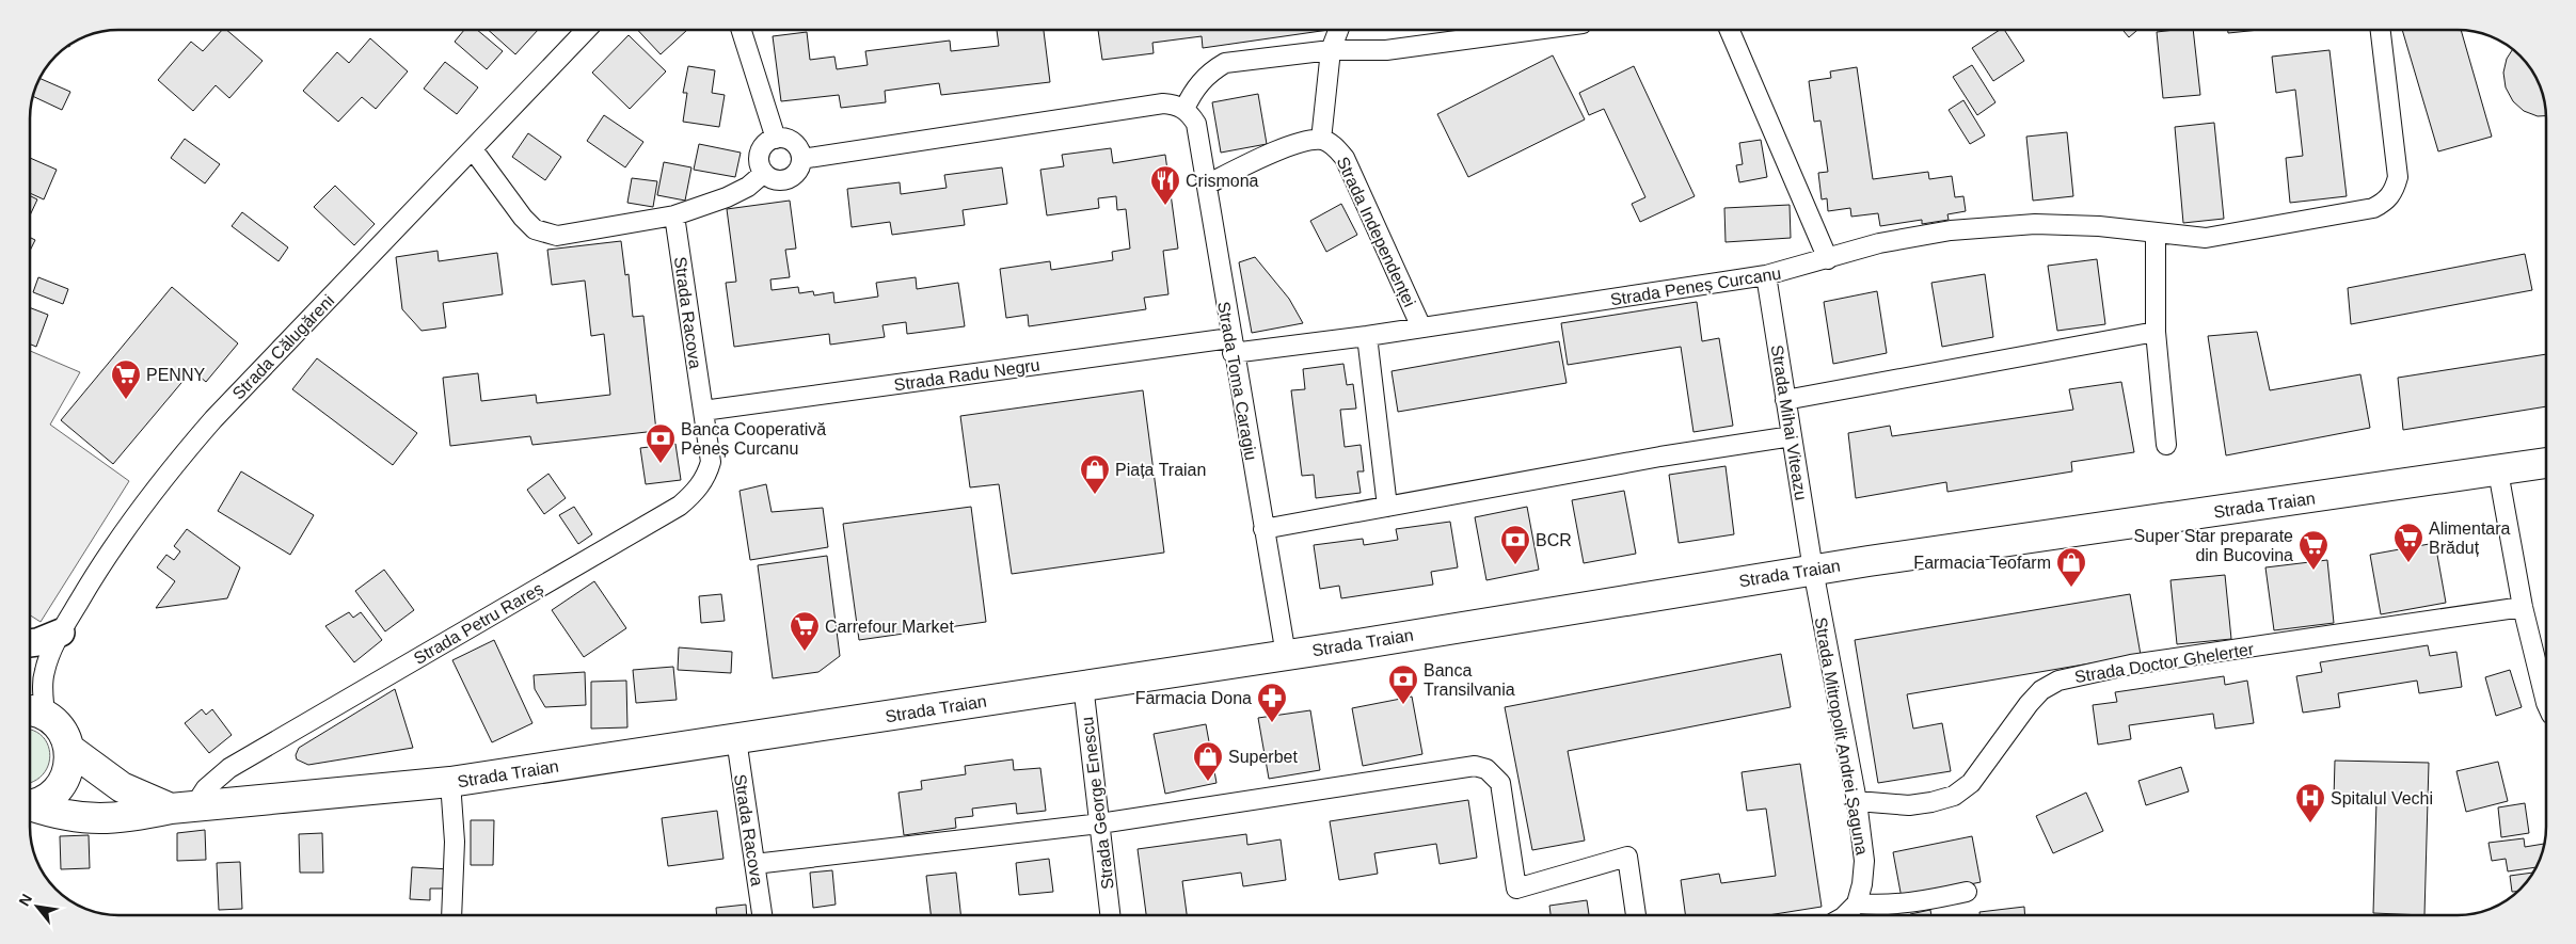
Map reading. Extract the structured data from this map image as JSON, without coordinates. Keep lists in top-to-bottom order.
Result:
{
  "streets": {
    "main road": ["Strada Traian"],
    "street": [
      "Strada Independenței",
      "Strada Peneș Curcanu",
      "Strada Racova",
      "Strada Călugăreni",
      "Strada Radu Negru",
      "Strada Toma Caragiu",
      "Strada Mihai Viteazu",
      "Strada Petru Rareș",
      "Strada Doctor Ghelerter",
      "Strada Mitropolit Andrei Șaguna",
      "Strada George Enescu"
    ]
  },
  "crossings": [
    ["Strada Independenței", "Strada Peneș Curcanu"],
    ["Strada Independenței", "Strada Toma Caragiu"],
    ["Strada Peneș Curcanu", "Strada Radu Negru"],
    ["Strada Peneș Curcanu", "Strada Toma Caragiu"],
    ["Strada Peneș Curcanu", "Strada Mihai Viteazu"],
    ["Strada Racova", "Strada Radu Negru"],
    ["Strada Racova", "Strada Traian"],
    ["Strada Racova", "Strada Petru Rareș"],
    ["Strada Radu Negru", "Strada Toma Caragiu"],
    ["Strada Radu Negru", "Strada Petru Rareș"],
    ["Strada Toma Caragiu", "Strada Traian"],
    ["Strada Mihai Viteazu", "Strada Traian"],
    ["Strada Mihai Viteazu", "Strada Mitropolit Andrei Șaguna"],
    ["Strada Traian", "Strada Petru Rareș"],
    ["Strada Traian", "Strada Mitropolit Andrei Șaguna"],
    ["Strada Traian", "Strada George Enescu"],
    ["Strada Doctor Ghelerter", "Strada Mitropolit Andrei Șaguna"]
  ],
  "places": {
    "restaurant": ["Crismona"],
    "supermarket": [
      "PENNY",
      "Alimentara Brăduț",
      "Super Star preparate din Bucovina",
      "Carrefour Market"
    ],
    "bank": ["Banca Cooperativă Peneș Curcanu", "BCR", "Banca Transilvania"],
    "shop": ["Piața Traian", "Farmacia Teofarm", "Superbet"],
    "pharmacy": ["Farmacia Dona"],
    "hospital": ["Spitalul Vechi"]
  },
  "north": "top left"
}
